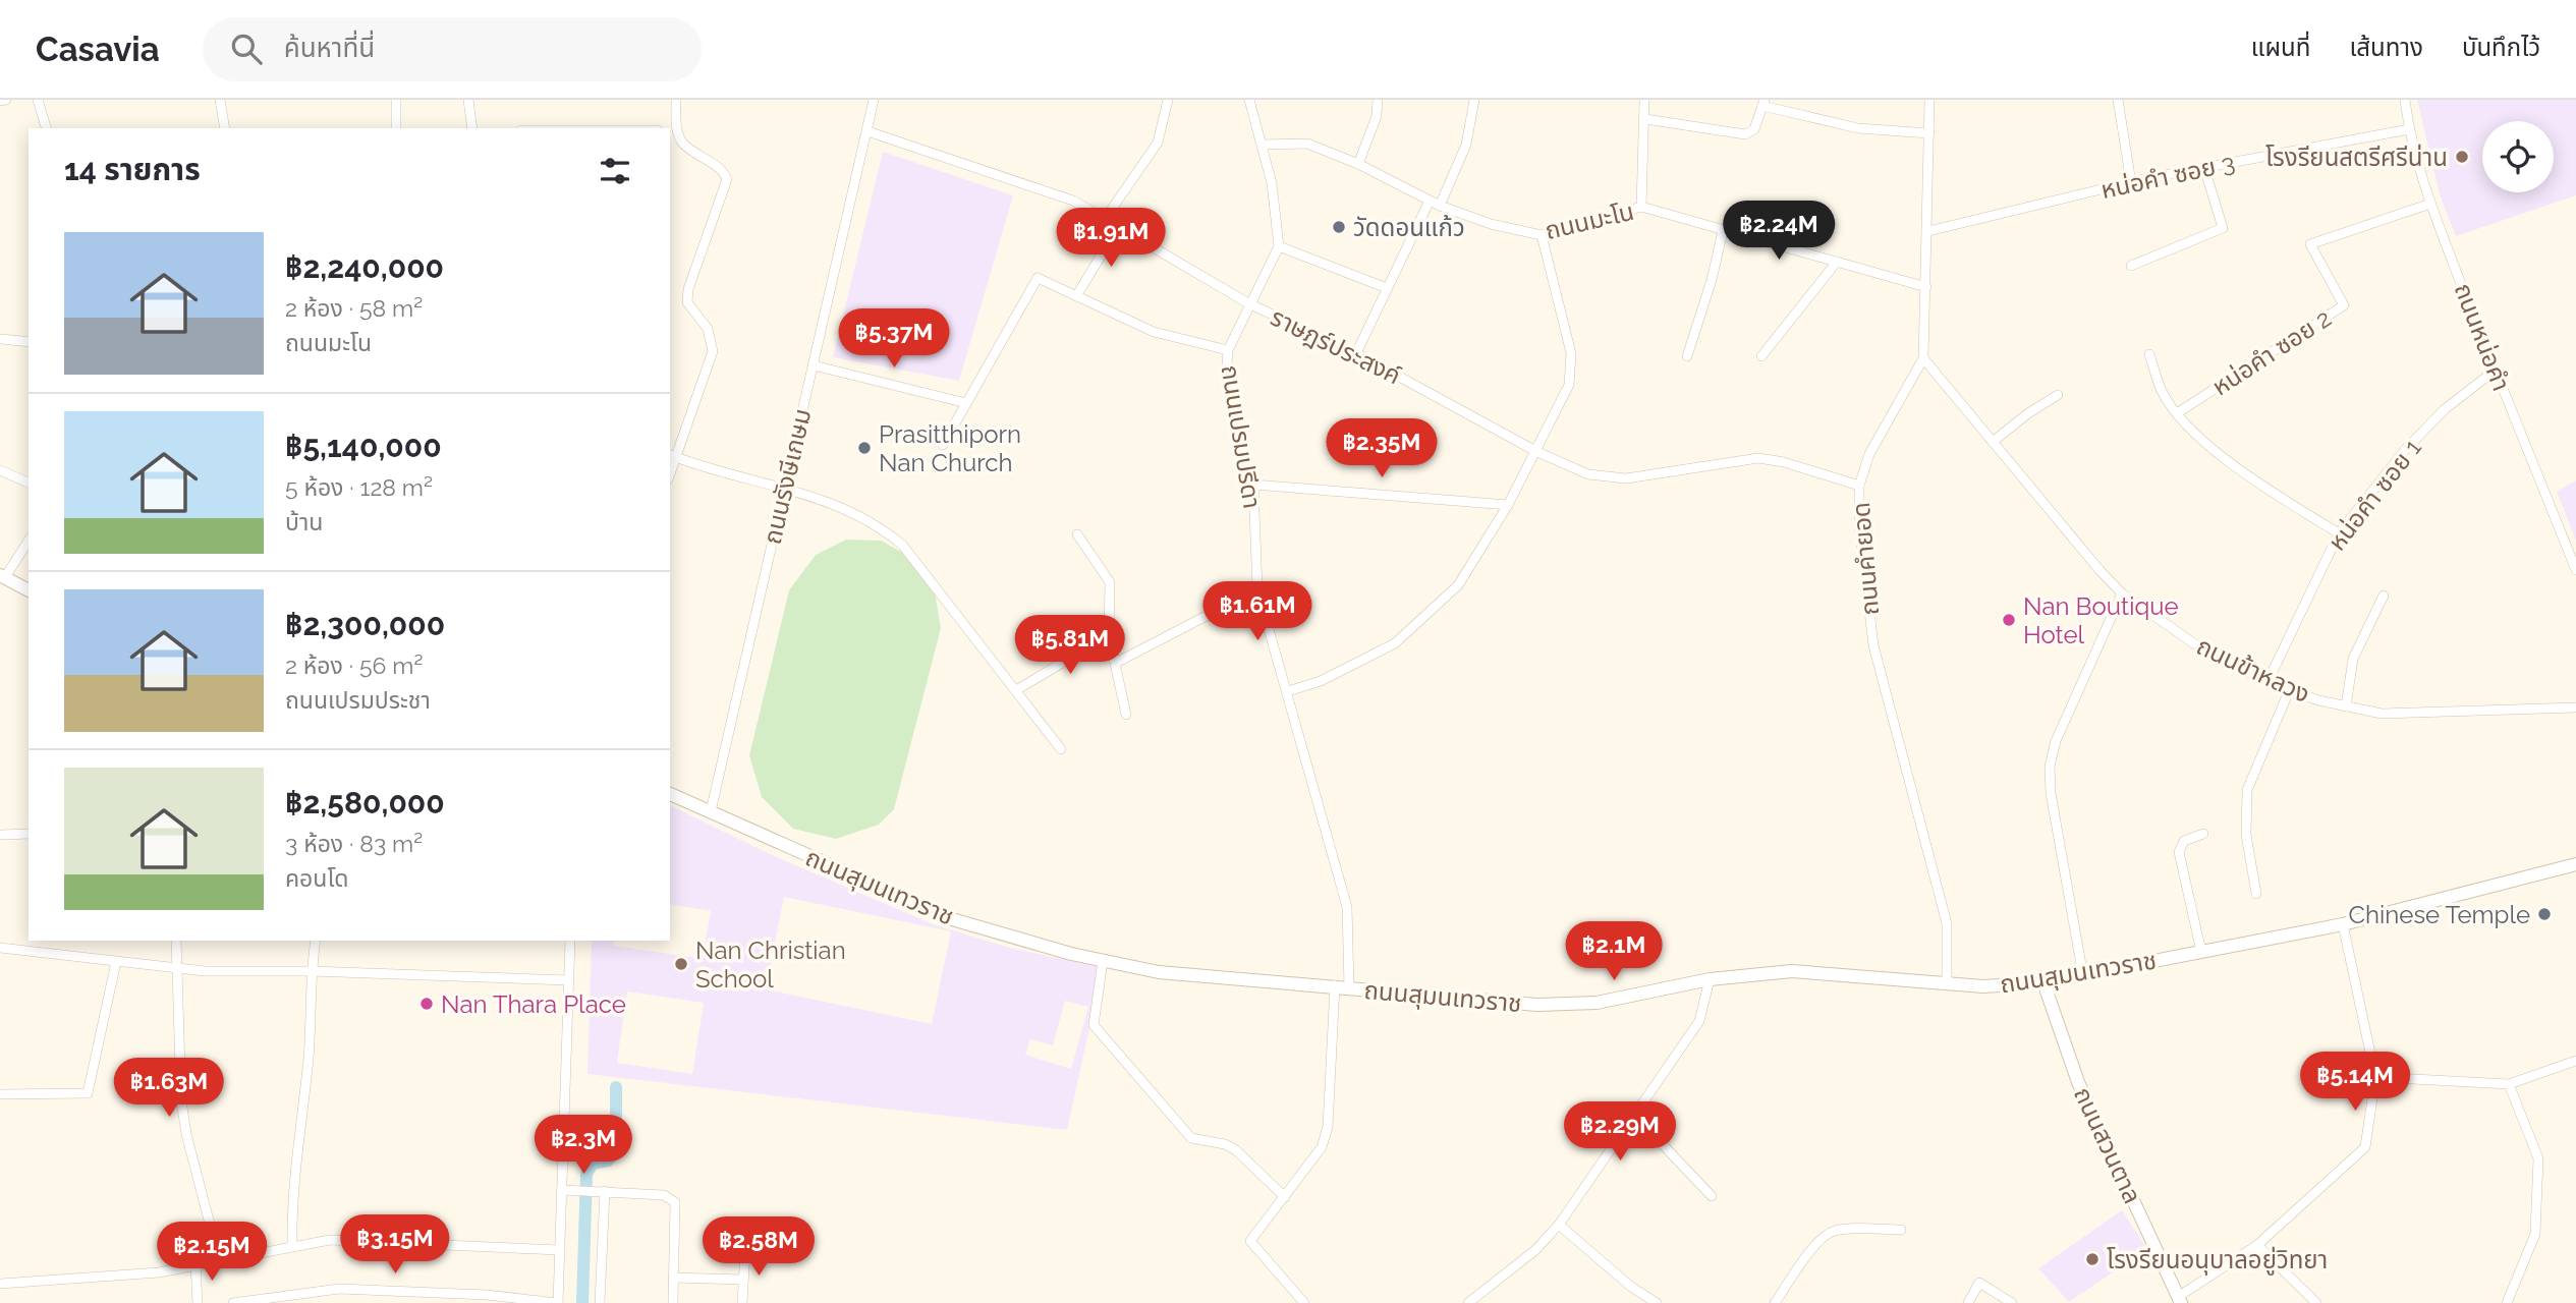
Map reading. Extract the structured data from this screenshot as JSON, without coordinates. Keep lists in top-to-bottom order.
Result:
{
  "streets": {
    "street": [
      "หน่อคำ ซอย 3",
      "ถนนมะโน",
      "ถนนหน่อคำ",
      "ราษฎร์ประสงค์",
      "หน่อคำ ซอย 2",
      "ถนนเปรมปรีดา",
      "ถนนรังษีเกษม",
      "หน่อคำ ซอย 1",
      "ถนนคำยอด",
      "ถนนข้าหลวง",
      "ถนนสุมนเทวราช",
      "ถนนสวนตาล"
    ]
  },
  "crossings": [
    ["หน่อคำ ซอย 3", "ถนนหน่อคำ"],
    ["หน่อคำ ซอย 3", "ถนนคำยอด"],
    ["ถนนมะโน", "ถนนเปรมปรีดา"],
    ["ถนนมะโน", "ถนนคำยอด"],
    ["ถนนหน่อคำ", "หน่อคำ ซอย 2"],
    ["ถนนหน่อคำ", "หน่อคำ ซอย 1"],
    ["ราษฎร์ประสงค์", "ถนนเปรมปรีดา"],
    ["ราษฎร์ประสงค์", "ถนนรังษีเกษม"],
    ["ราษฎร์ประสงค์", "ถนนคำยอด"],
    ["ถนนเปรมปรีดา", "ถนนสุมนเทวราช"],
    ["ถนนรังษีเกษม", "ถนนสุมนเทวราช"],
    ["หน่อคำ ซอย 1", "ถนนข้าหลวง"],
    ["ถนนคำยอด", "ถนนข้าหลวง"],
    ["ถนนคำยอด", "ถนนสุมนเทวราช"],
    ["ถนนสุมนเทวราช", "ถนนสวนตาล"]
  ],
  "places": [
    "โรงรียนสตรีศรีน่าน",
    "วัดดอนแก้ว",
    "Prasitthiporn Nan Church",
    "Nan Boutique Hotel",
    "Chinese Temple",
    "Nan Christian School",
    "Nan Thara Place",
    "โรงรียนอนุบาลอยู่วิทยา"
  ],
  "page": {
    "header": "Casavia",
    "search": "ค้นหาที่นี่",
    "nav": ["แผนที่", "เส้นทาง", "บันทึกไว้"],
    "heading": "14 รายการ",
    "price": [
      "฿2.24M",
      "฿1.91M",
      "฿5.37M",
      "฿2.35M",
      "฿1.61M",
      "฿5.81M",
      "฿2.1M",
      "฿5.14M",
      "฿1.63M",
      "฿2.29M",
      "฿2.3M",
      "฿3.15M",
      "฿2.58M",
      "฿2.15M"
    ],
    "list": [
      {
        "name": "฿2,240,000",
        "note": "2 ห้อง · 58 m² · ถนนมะโน"
      },
      {
        "name": "฿5,140,000",
        "note": "5 ห้อง · 128 m² · บ้าน"
      },
      {
        "name": "฿2,300,000",
        "note": "2 ห้อง · 56 m² · ถนนเปรมประชา"
      },
      {
        "name": "฿2,580,000",
        "note": "3 ห้อง · 83 m² · คอนโด"
      }
    ]
  }
}
